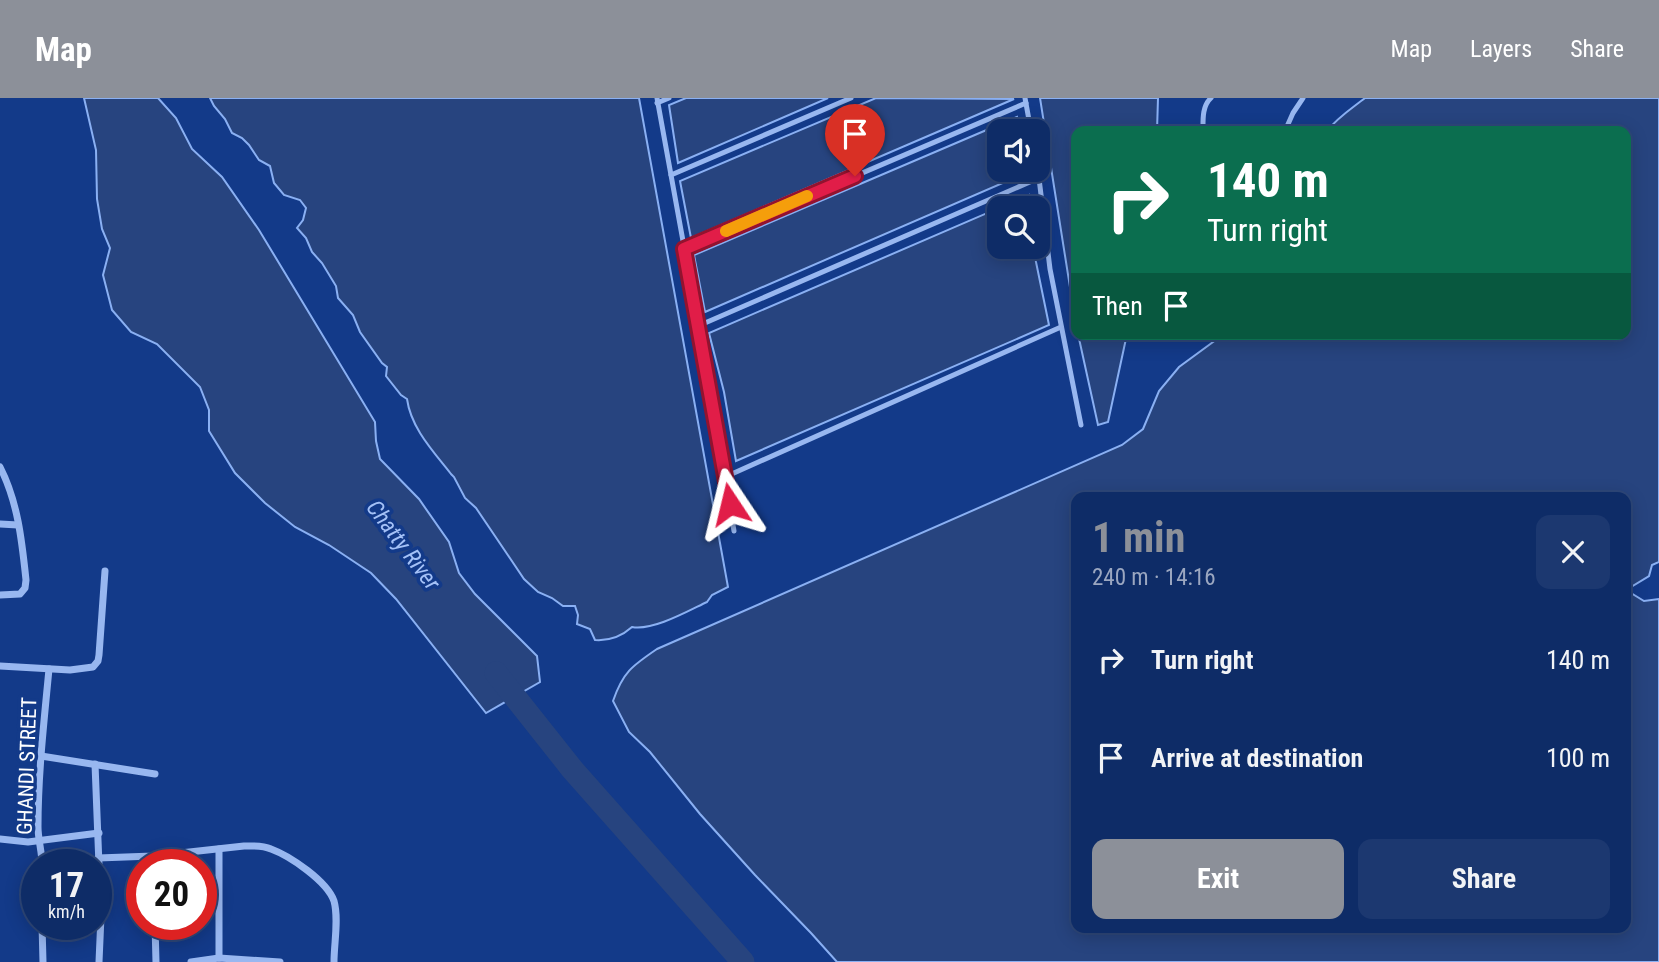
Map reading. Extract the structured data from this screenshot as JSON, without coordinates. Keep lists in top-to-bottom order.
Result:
{
  "streets": {
    "street": ["GHANDI STREET"]
  },
  "water": ["Chatty River"],
  "page": {
    "header": "Map",
    "nav": ["Map", "Layers", "Share"],
    "turn": ["140 m", "Turn right"],
    "then": "Then",
    "heading": ["1 min", "240 m · 14:16"],
    "list": [
      {
        "name": "Turn right",
        "value": "140 m"
      },
      {
        "name": "Arrive at destination",
        "value": "100 m"
      }
    ],
    "buttons": ["Exit", "Share"],
    "speed": "17 km/h",
    "limit": "20"
  }
}
